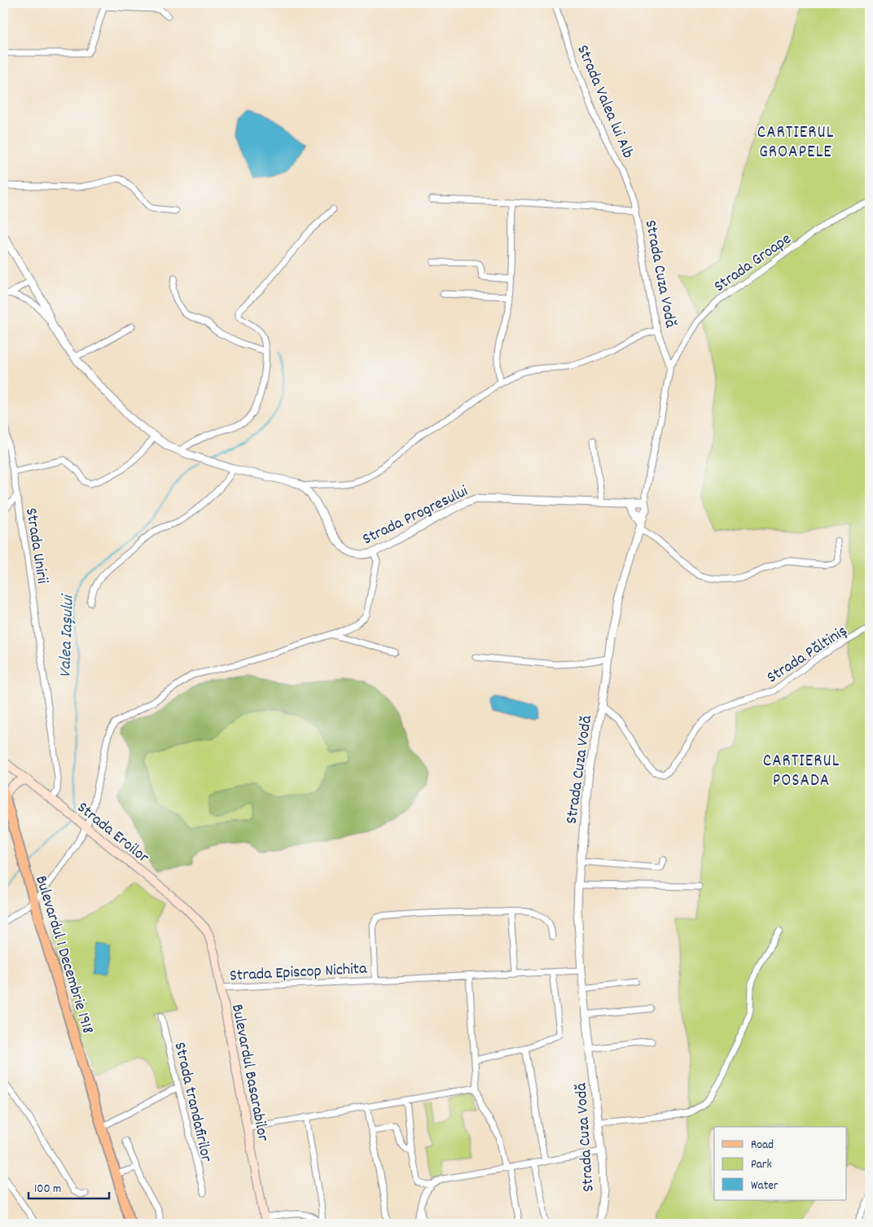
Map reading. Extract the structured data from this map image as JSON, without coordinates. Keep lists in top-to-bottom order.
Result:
{
  "streets": {
    "main road": ["Strada Eroilor", "Bulevardul 1 Decembrie 1918", "Bulevardul Basarabilor"],
    "street": [
      "Strada Valea lui Alb",
      "Strada Groape",
      "Strada Cuza Vodă",
      "Strada Progresului",
      "Strada Unirii",
      "Strada Păltiniș",
      "Strada Episcop Nichita",
      "Strada trandafirilor"
    ]
  },
  "crossings": [
    ["Strada Valea lui Alb", "Strada Cuza Vodă"],
    ["Strada Groape", "Strada Cuza Vodă"],
    ["Strada Cuza Vodă", "Strada Progresului"],
    ["Strada Cuza Vodă", "Strada Păltiniș"],
    ["Strada Cuza Vodă", "Strada Episcop Nichita"],
    ["Strada Unirii", "Strada Eroilor"],
    ["Strada Eroilor", "Bulevardul Basarabilor"],
    ["Strada Episcop Nichita", "Bulevardul Basarabilor"]
  ],
  "districts": ["CARTIERUL GROAPELE", "CARTIERUL POSADA"],
  "water": ["Valea Iașului"],
  "legend": ["Road", "Park", "Water"],
  "scale_bar": "100 m"
}
